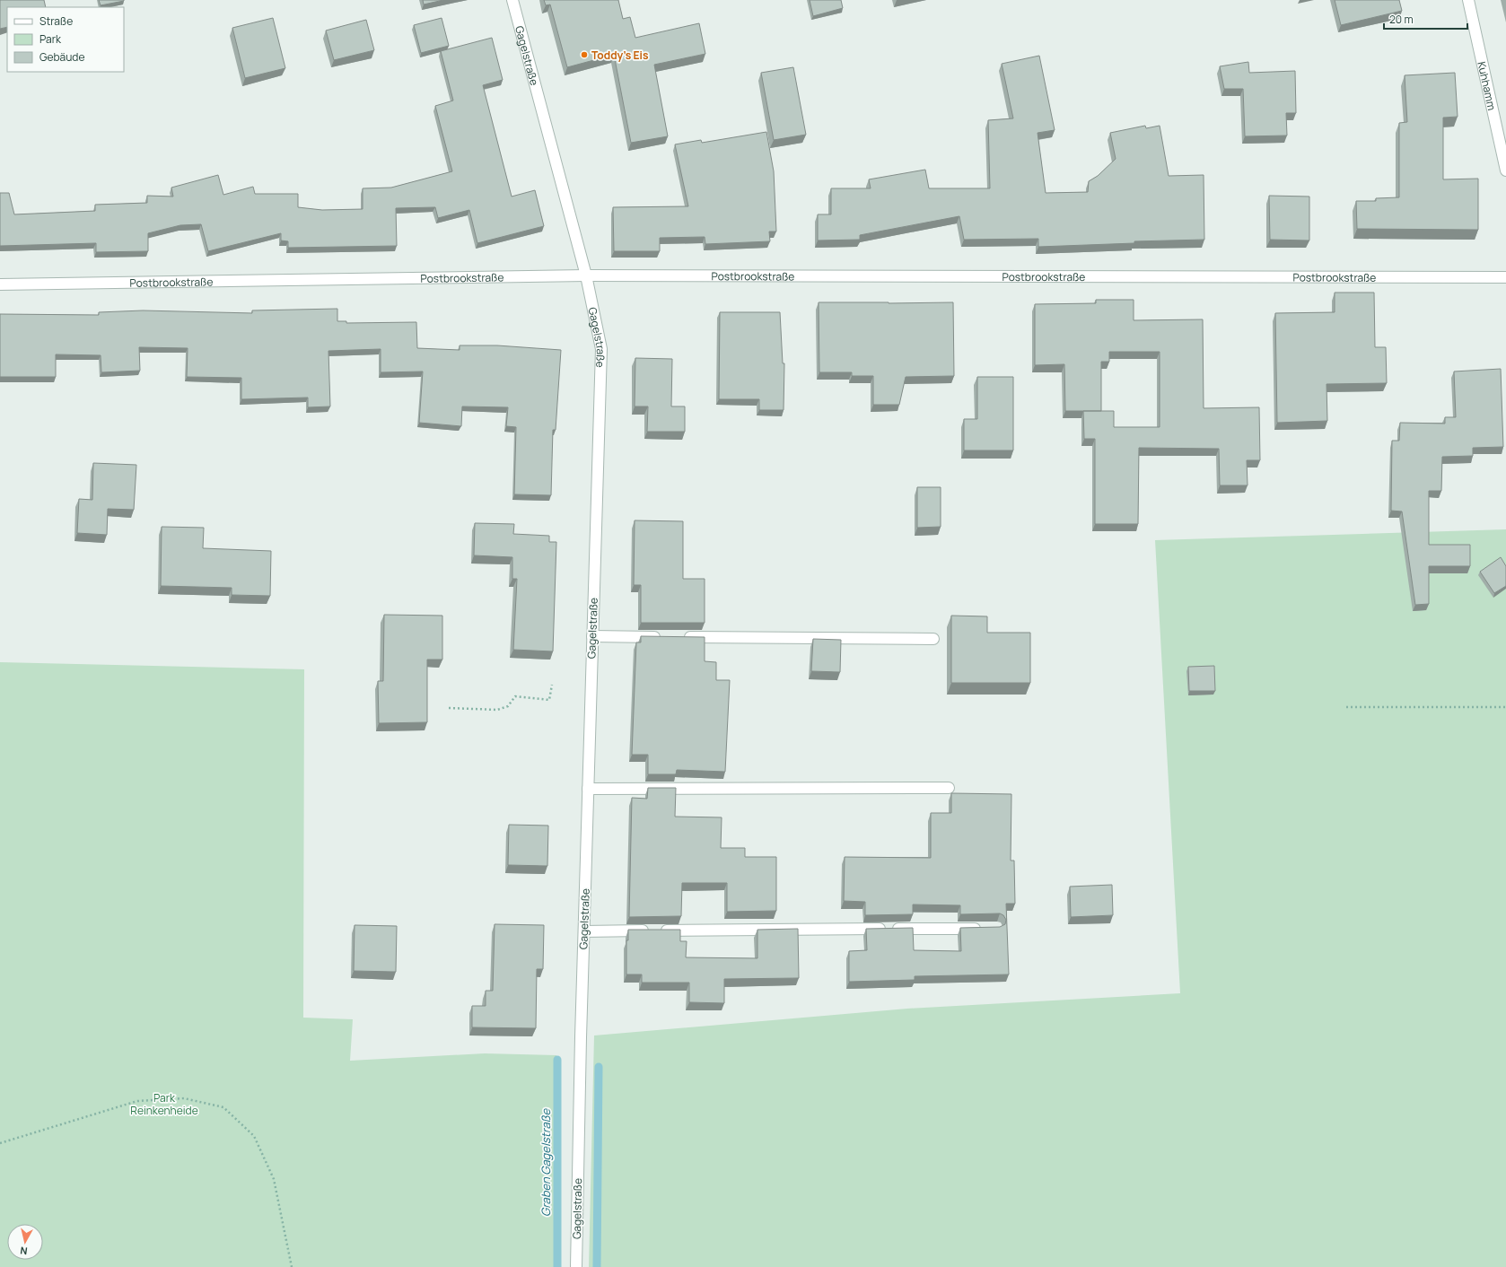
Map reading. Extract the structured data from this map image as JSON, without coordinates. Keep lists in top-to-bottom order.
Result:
{
  "streets": {
    "street": ["Gagelstraße", "Kuhhamm", "Postbrookstraße"]
  },
  "crossings": [
    ["Gagelstraße", "Postbrookstraße"]
  ],
  "water": ["Graben Gagelstraße"],
  "parks": ["Park Reinkenheide"],
  "places": ["Toddy's Eis"],
  "legend": ["Straße", "Park", "Gebäude"],
  "scale_bar": "20 m",
  "north": "bottom"
}
